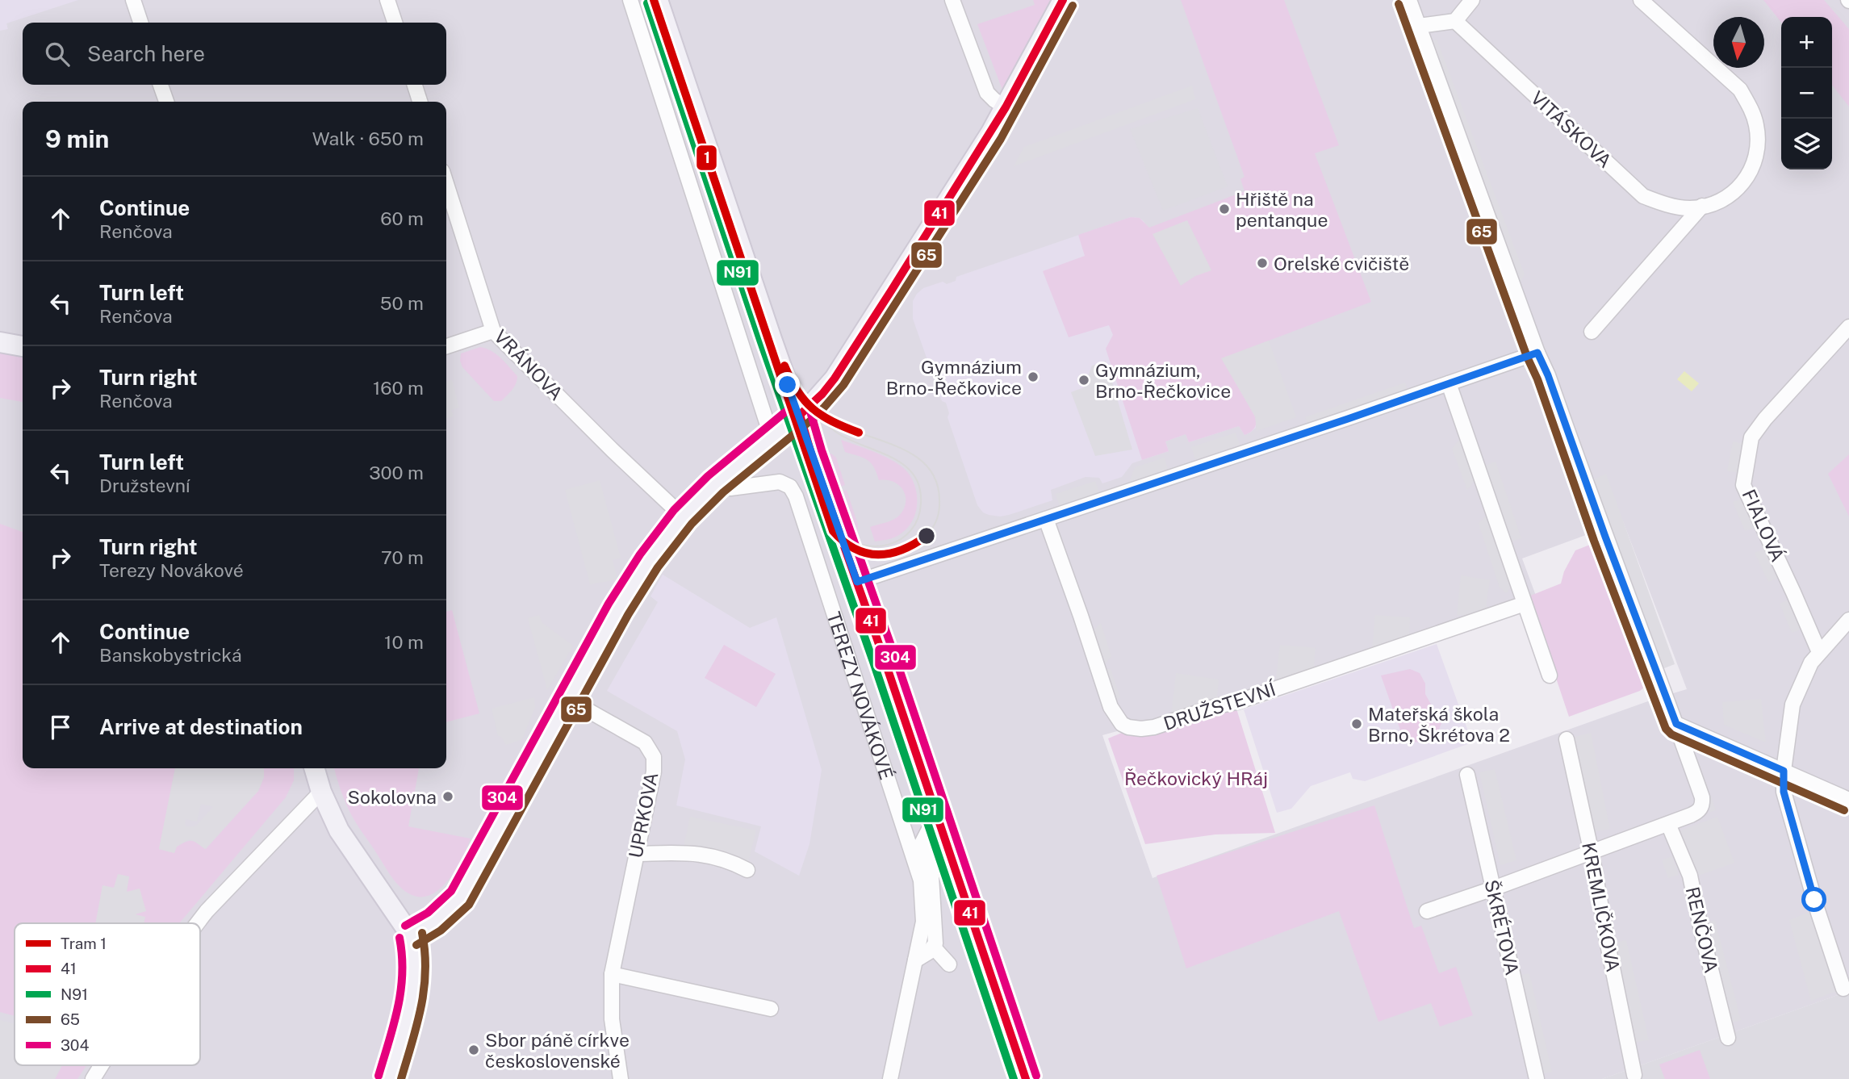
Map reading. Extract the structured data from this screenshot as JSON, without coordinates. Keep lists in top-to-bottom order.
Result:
{
  "streets": {
    "street": [
      "VITÁSKOVA",
      "VRÁNOVA",
      "FIALOVÁ",
      "TEREZY NOVÁKOVÉ",
      "DRUŽSTEVNÍ",
      "UPRKOVA",
      "KREMLIČKOVA",
      "ŠKRÉTOVA",
      "RENČOVA"
    ]
  },
  "parks": ["Řečkovický HRáj"],
  "places": [
    "Hřiště na pentanque",
    "Orelské cvičiště",
    "Gymnázium Brno-Řečkovice",
    "Gymnázium, Brno-Řečkovice",
    "Mateřská škola Brno, Škrétova 2",
    "Sokolovna",
    "Sbor páně církve československé"
  ],
  "lines": [
    "tram line 1",
    "transit line 41",
    "transit line N91",
    "transit line 65",
    "transit line 304"
  ],
  "legend": [
    "Tram 1",
    "41",
    "N91",
    "65",
    "304"
  ],
  "north": "bottom",
  "page": {
    "map_buttons": ["+", "−"],
    "search": "Search here",
    "heading": ["9 min", "Walk · 650 m"],
    "list": [
      ["Continue", "Renčova", "60 m"],
      ["Turn left", "Renčova", "50 m"],
      ["Turn right", "Renčova", "160 m"],
      ["Turn left", "Družstevní", "300 m"],
      ["Turn right", "Terezy Novákové", "70 m"],
      ["Continue", "Banskobystrická", "10 m"],
      "Arrive at destination"
    ]
  }
}
